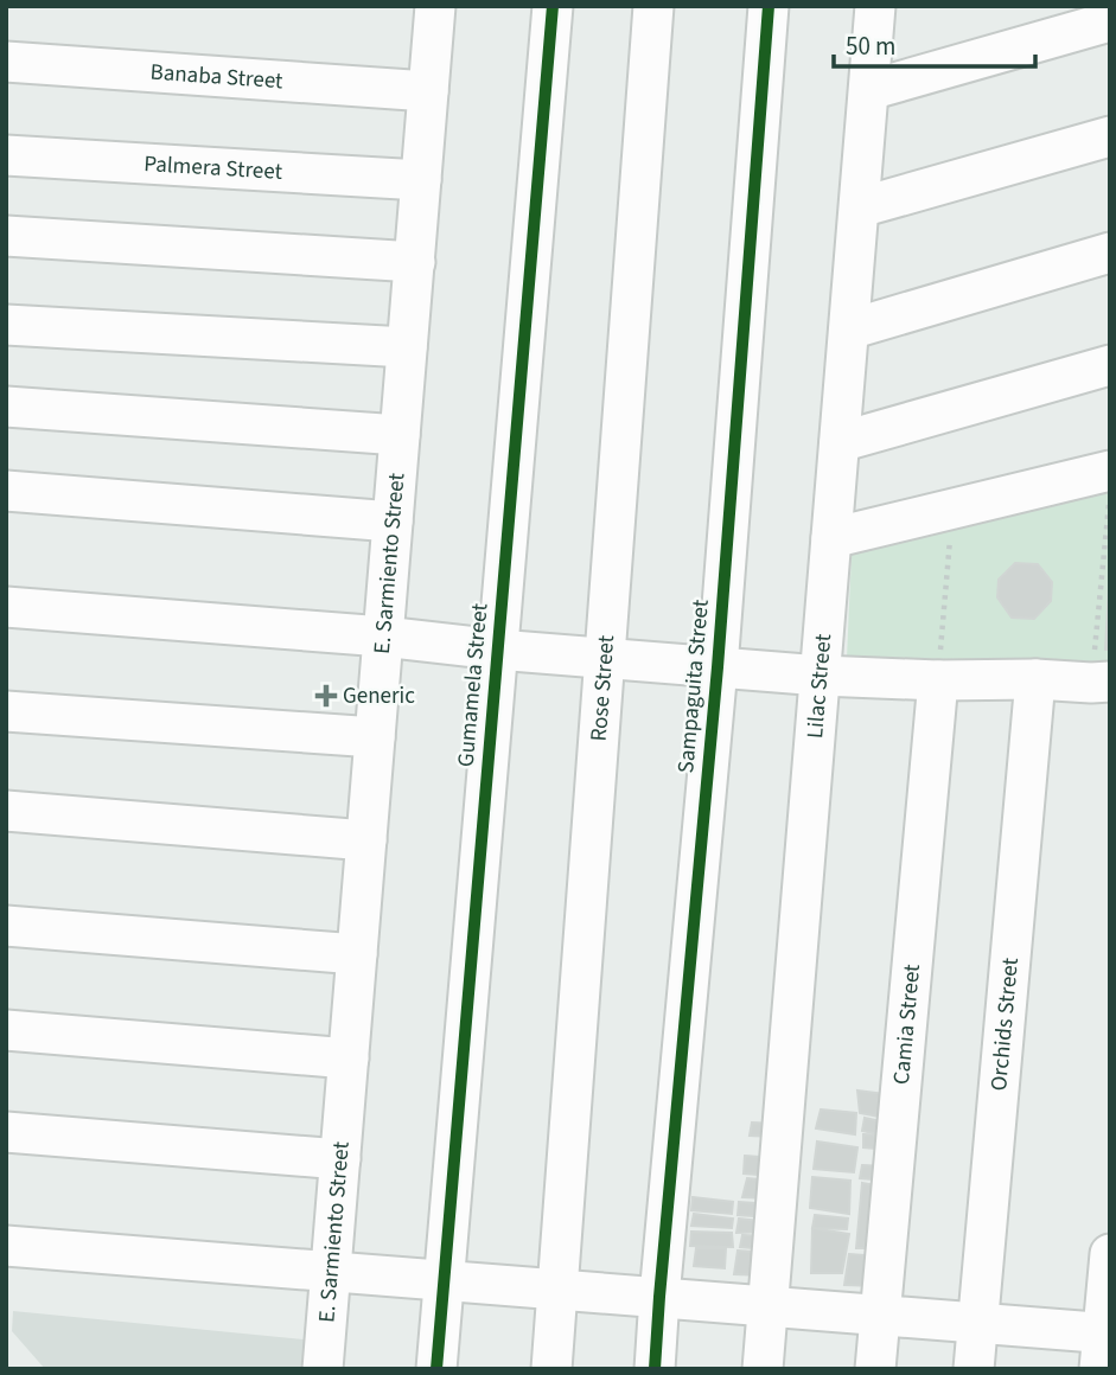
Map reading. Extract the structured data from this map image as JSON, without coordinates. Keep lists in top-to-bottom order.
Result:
{
  "streets": {
    "street": [
      "Banaba Street",
      "Palmera Street",
      "E. Sarmiento Street",
      "Gumamela Street",
      "Sampaguita Street",
      "Rose Street",
      "Lilac Street",
      "Camia Street",
      "Orchids Street"
    ]
  },
  "crossings": [
    ["Banaba Street", "E. Sarmiento Street"],
    ["Palmera Street", "E. Sarmiento Street"]
  ],
  "places": {
    "health": ["Generic"]
  },
  "scale_bar": "50 m"
}
